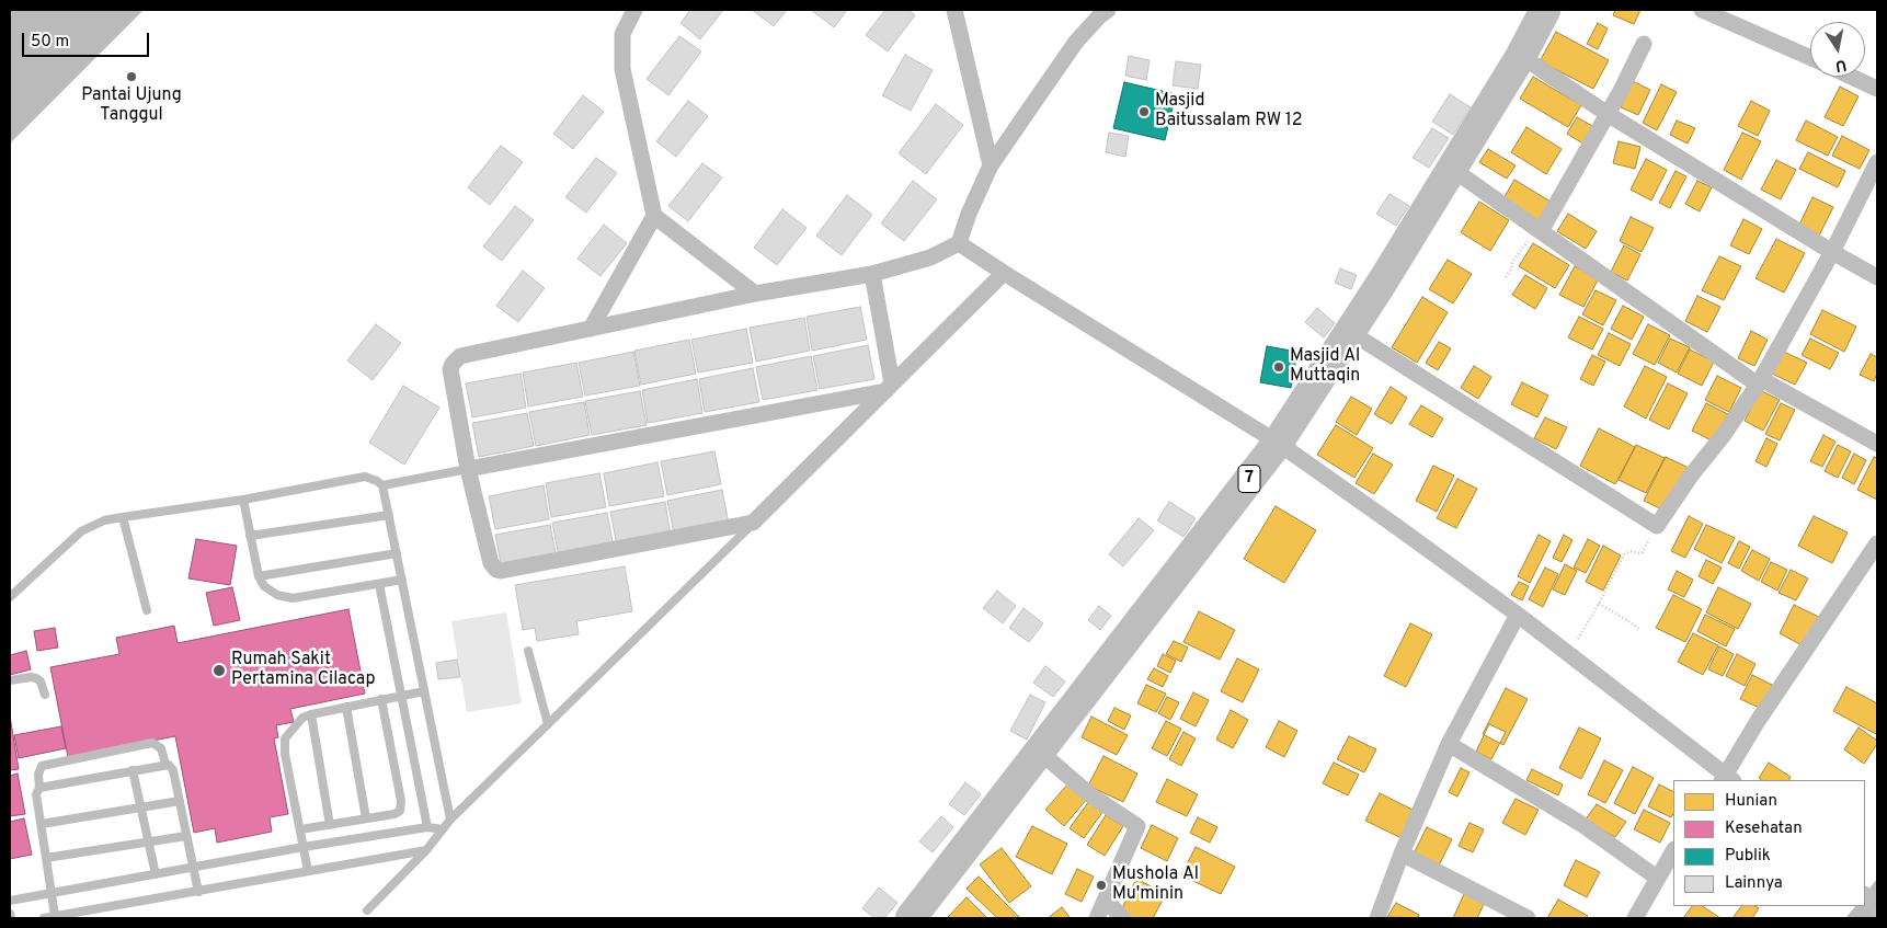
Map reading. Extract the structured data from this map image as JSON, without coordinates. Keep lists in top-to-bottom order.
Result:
{
  "streets": {
    "highway": ["7"]
  },
  "places": [
    "Pantai Ujung Tanggul",
    "Masjid Baitussalam RW 12",
    "Masjid Al Muttaqin",
    "Rumah Sakit Pertamina Cilacap",
    "Mushola Al Mu'minin"
  ],
  "legend": [
    "Hunian",
    "Kesehatan",
    "Publik",
    "Lainnya"
  ],
  "scale_bar": "50 m",
  "north": "bottom"
}
